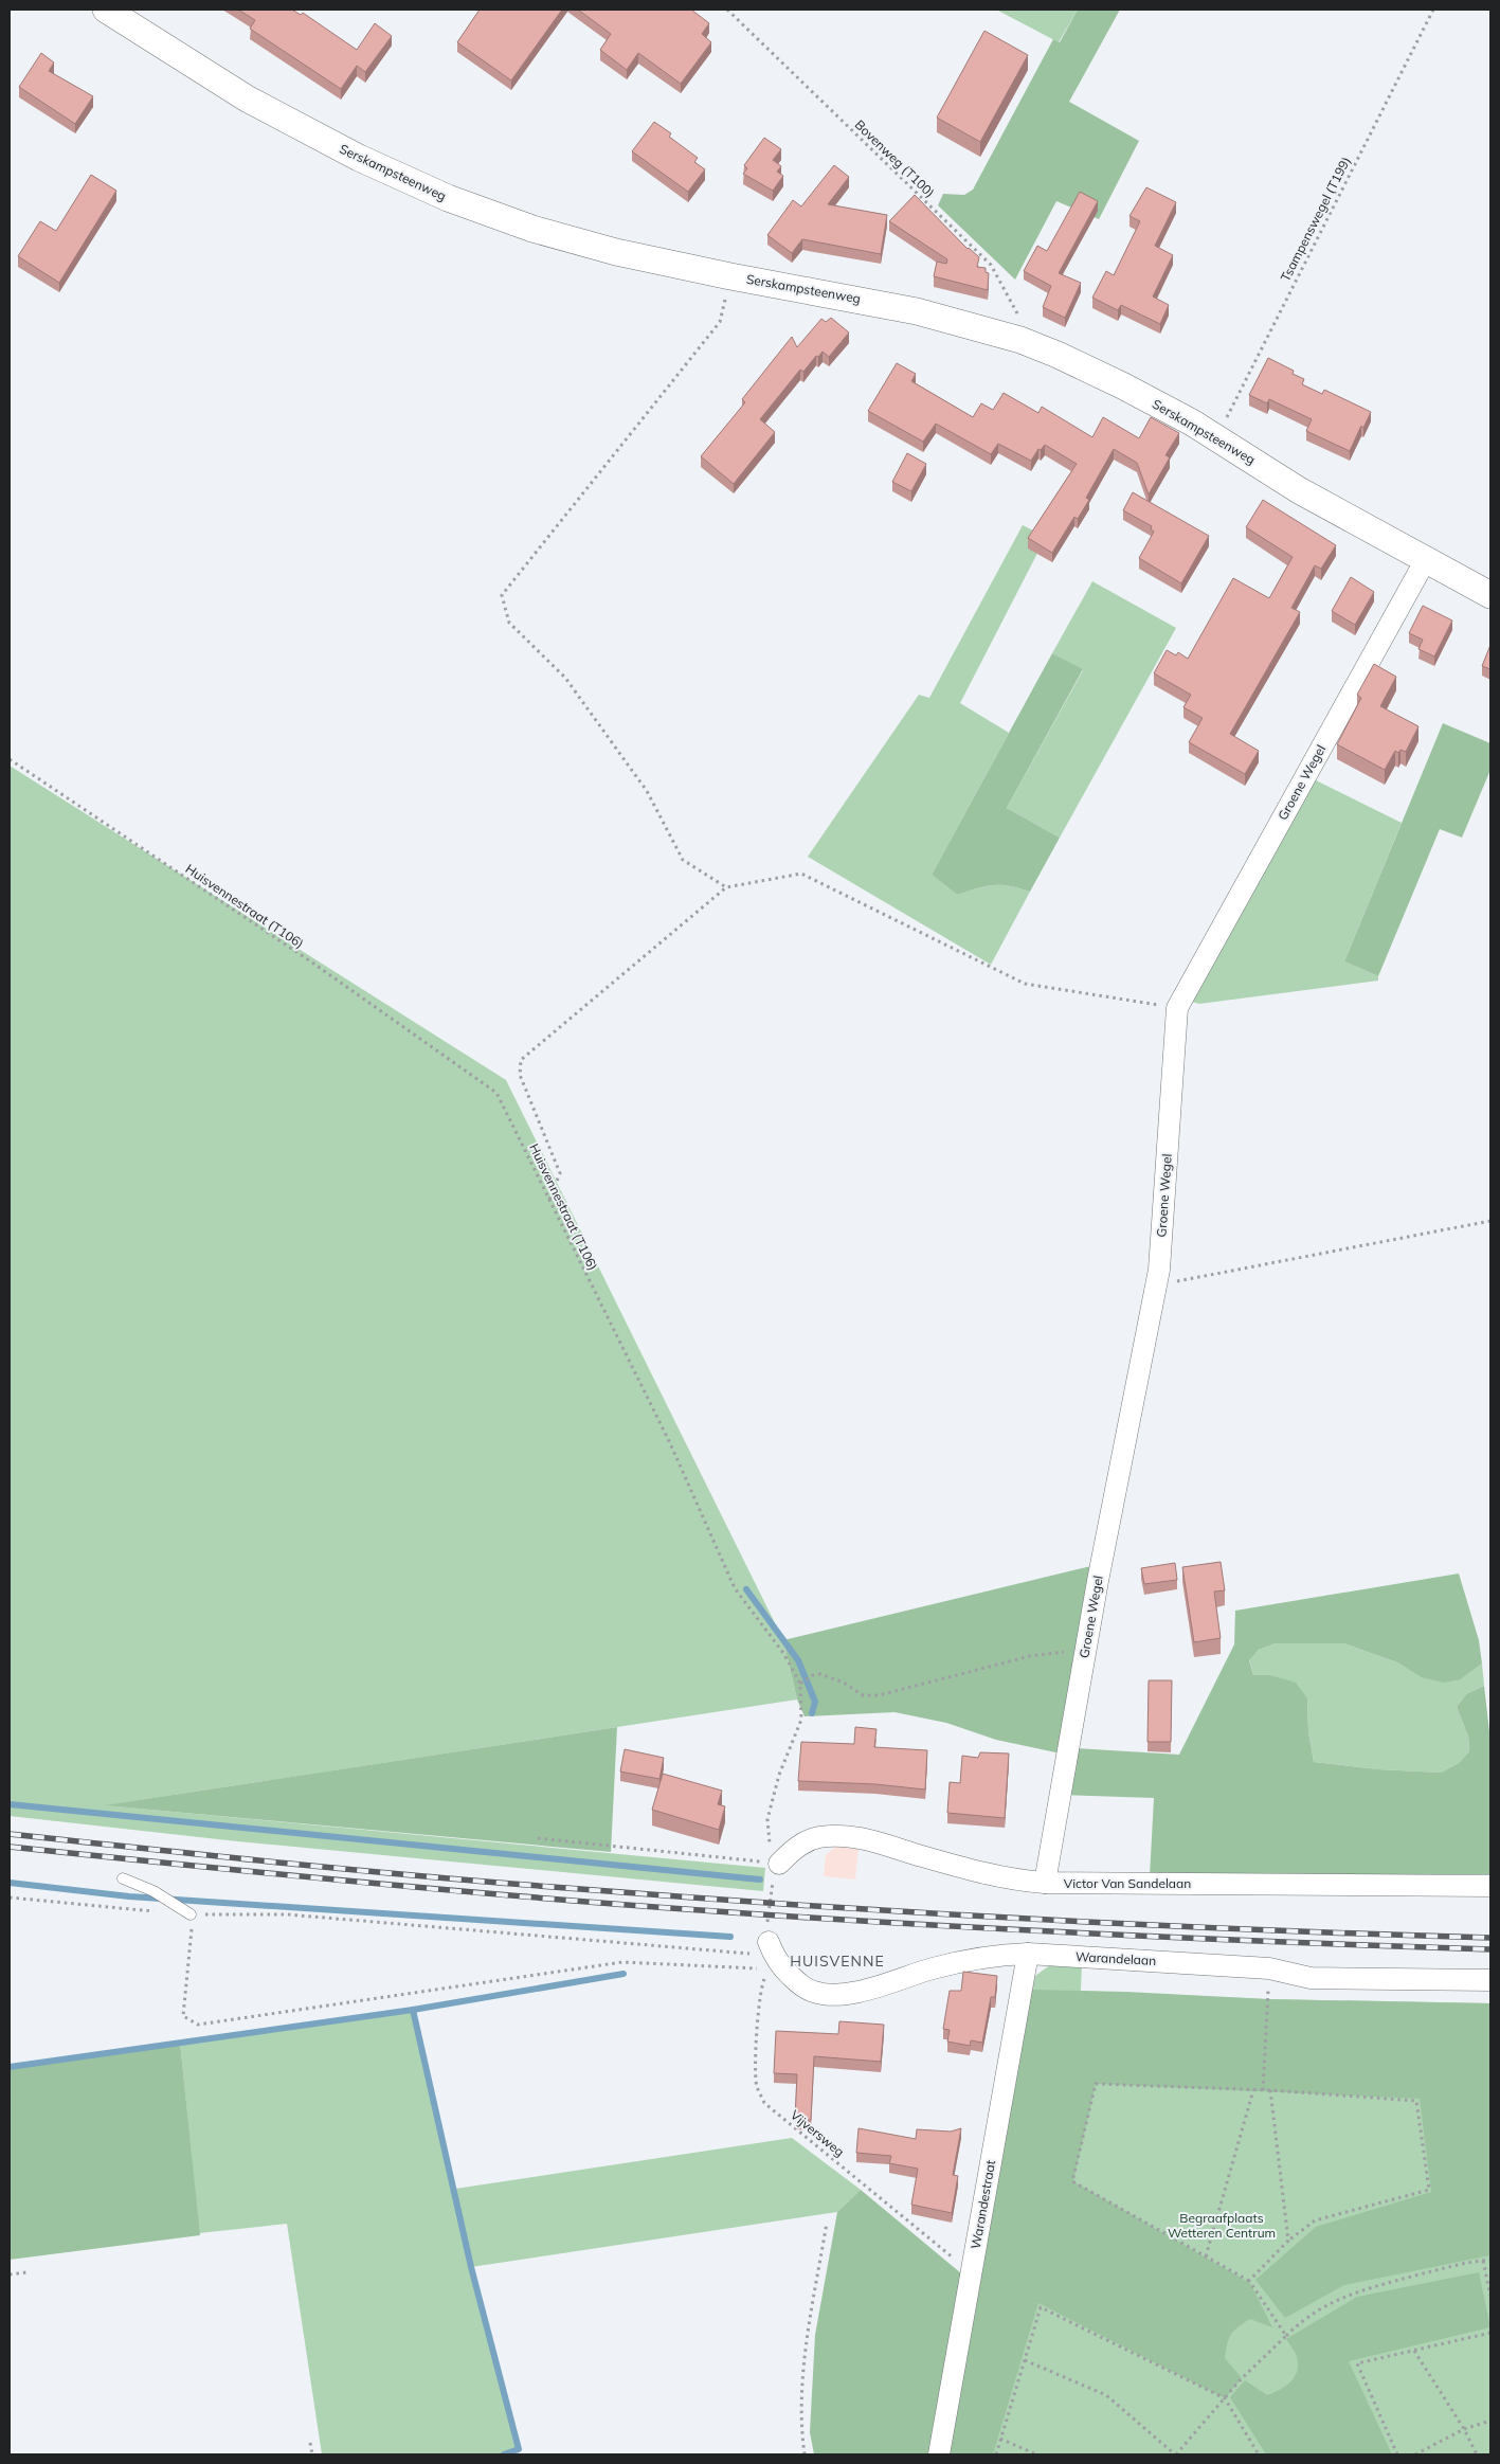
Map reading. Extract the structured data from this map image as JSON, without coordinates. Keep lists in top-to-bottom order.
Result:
{
  "streets": {
    "street": [
      "Serskampsteenweg",
      "Groene Wegel",
      "Victor Van Sandelaan",
      "Warandelaan",
      "Warandestraat"
    ],
    "path": [
      "Bovenweg (T100)",
      "Tsampenswegel (T199)",
      "Huisvennestraat (T106)",
      "Vijversweg"
    ]
  },
  "crossings": [
    ["Bovenweg (T100)", "Serskampsteenweg"],
    ["Serskampsteenweg", "Tsampenswegel (T199)"],
    ["Serskampsteenweg", "Groene Wegel"],
    ["Groene Wegel", "Victor Van Sandelaan"],
    ["Huisvennestraat (T106)", "Victor Van Sandelaan"],
    ["Warandelaan", "Vijversweg"],
    ["Warandelaan", "Warandestraat"],
    ["Vijversweg", "Warandestraat"]
  ],
  "districts": ["HUISVENNE"],
  "parks": ["Begraafplaats Wetteren Centrum"]
}
